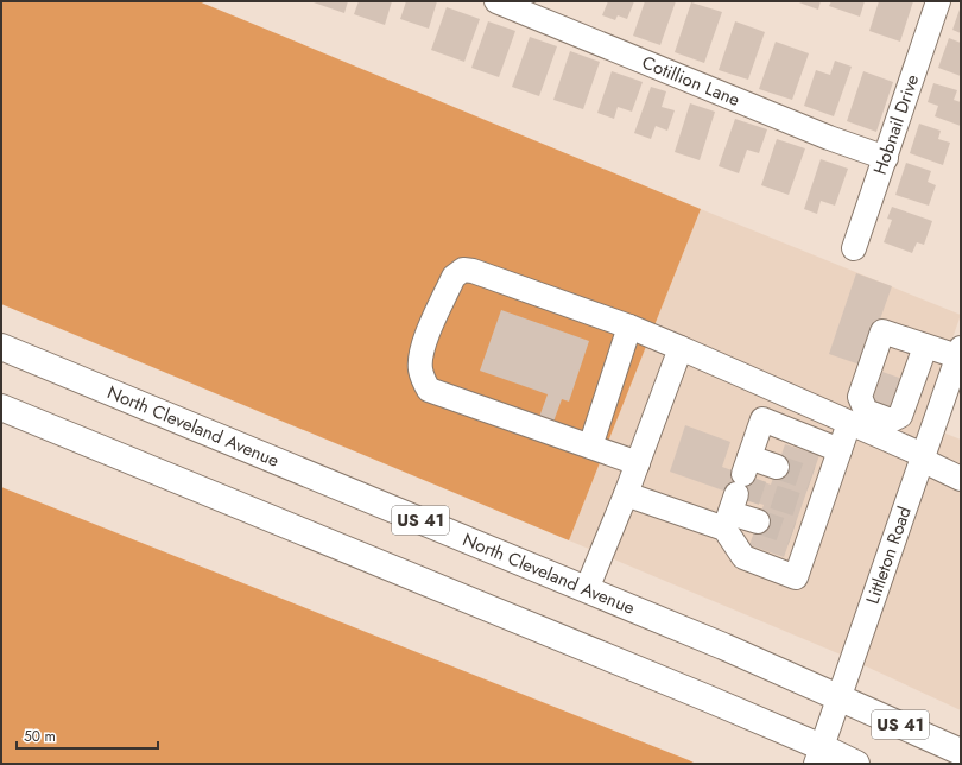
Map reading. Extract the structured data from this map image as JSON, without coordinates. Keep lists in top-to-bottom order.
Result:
{
  "streets": {
    "main road": ["North Cleveland Avenue", "US 41"],
    "street": ["Cotillion Lane", "Hobnail Drive", "Littleton Road"]
  },
  "crossings": [
    ["Cotillion Lane", "Hobnail Drive"],
    ["North Cleveland Avenue", "Littleton Road"]
  ],
  "scale_bar": "50 m"
}
